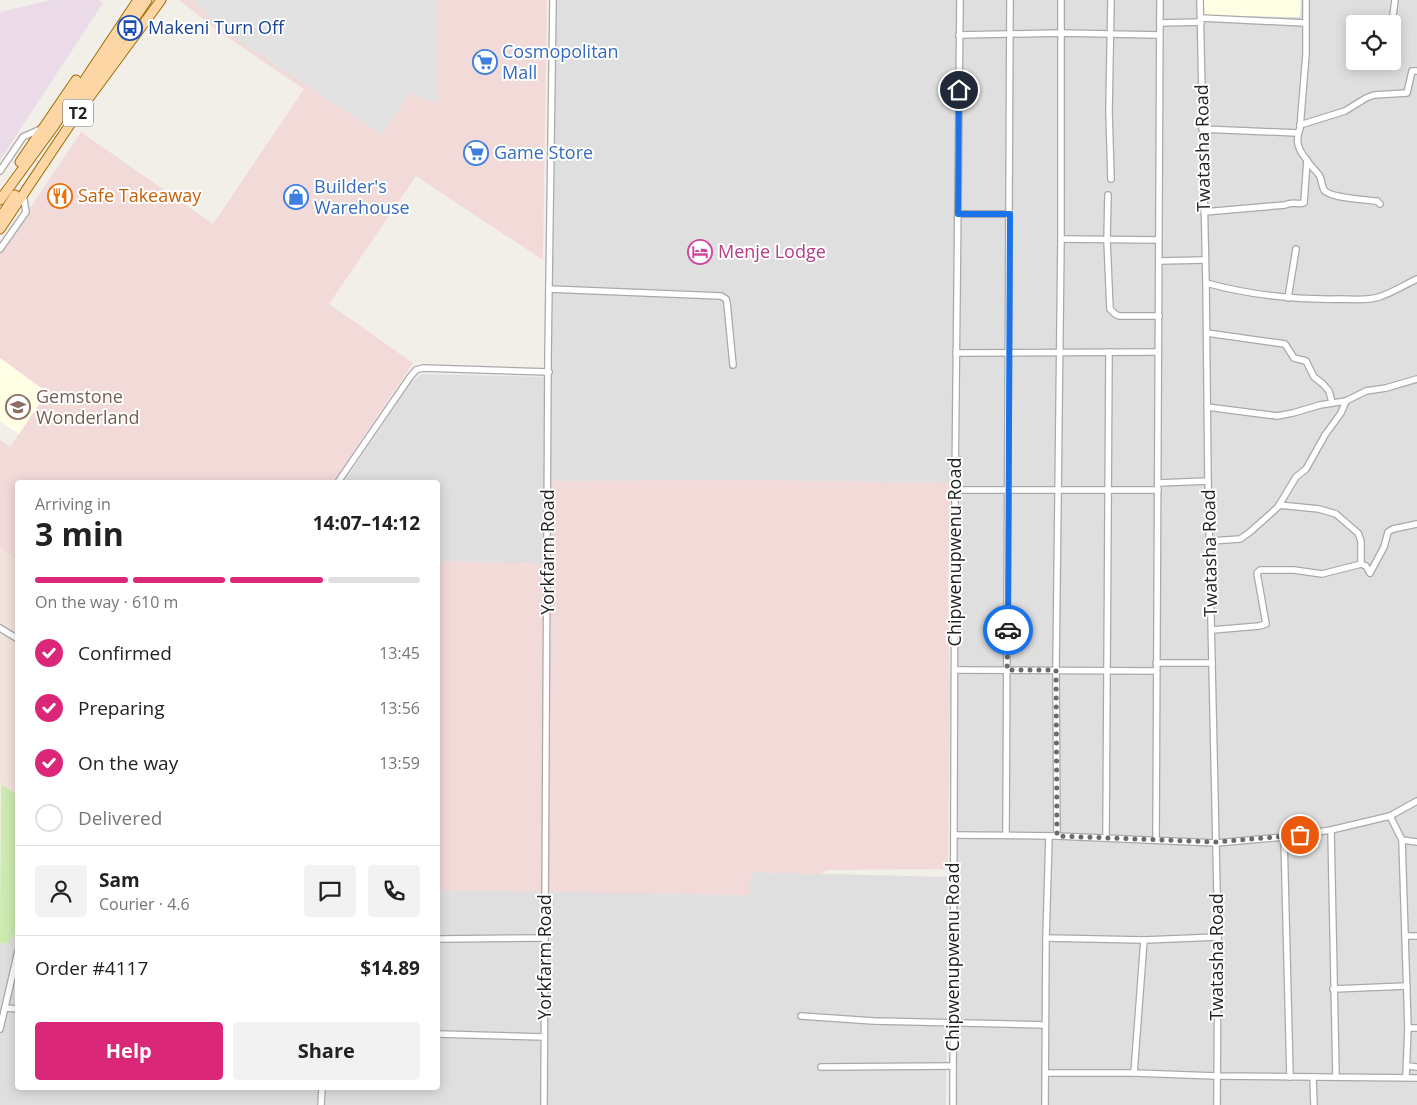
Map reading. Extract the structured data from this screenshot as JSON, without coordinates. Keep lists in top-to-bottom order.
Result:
{
  "streets": {
    "main road": ["T2"],
    "street": ["Twatasha Road", "Yorkfarm Road", "Chipwenupwenu Road"]
  },
  "places": {
    "bus stop": ["Makeni Turn Off"],
    "supermarket": ["Cosmopolitan Mall", "Game Store"],
    "restaurant": ["Safe Takeaway"],
    "shop": ["Builder's Warehouse"],
    "hotel": ["Menje Lodge"],
    "school or university": ["Gemstone Wonderland"]
  },
  "page": {
    "heading": ["3 min", "Arriving in", "14:07–14:12"],
    "panel": [
      "Sam",
      "Courier · 4.6",
      "Order #4117",
      "$14.89"
    ],
    "bar": "On the way · 610 m",
    "list": [
      ["Confirmed", "13:45"],
      ["Preparing", "13:56"],
      ["On the way", "13:59"],
      "Delivered"
    ],
    "buttons": ["Help", "Share"]
  }
}
